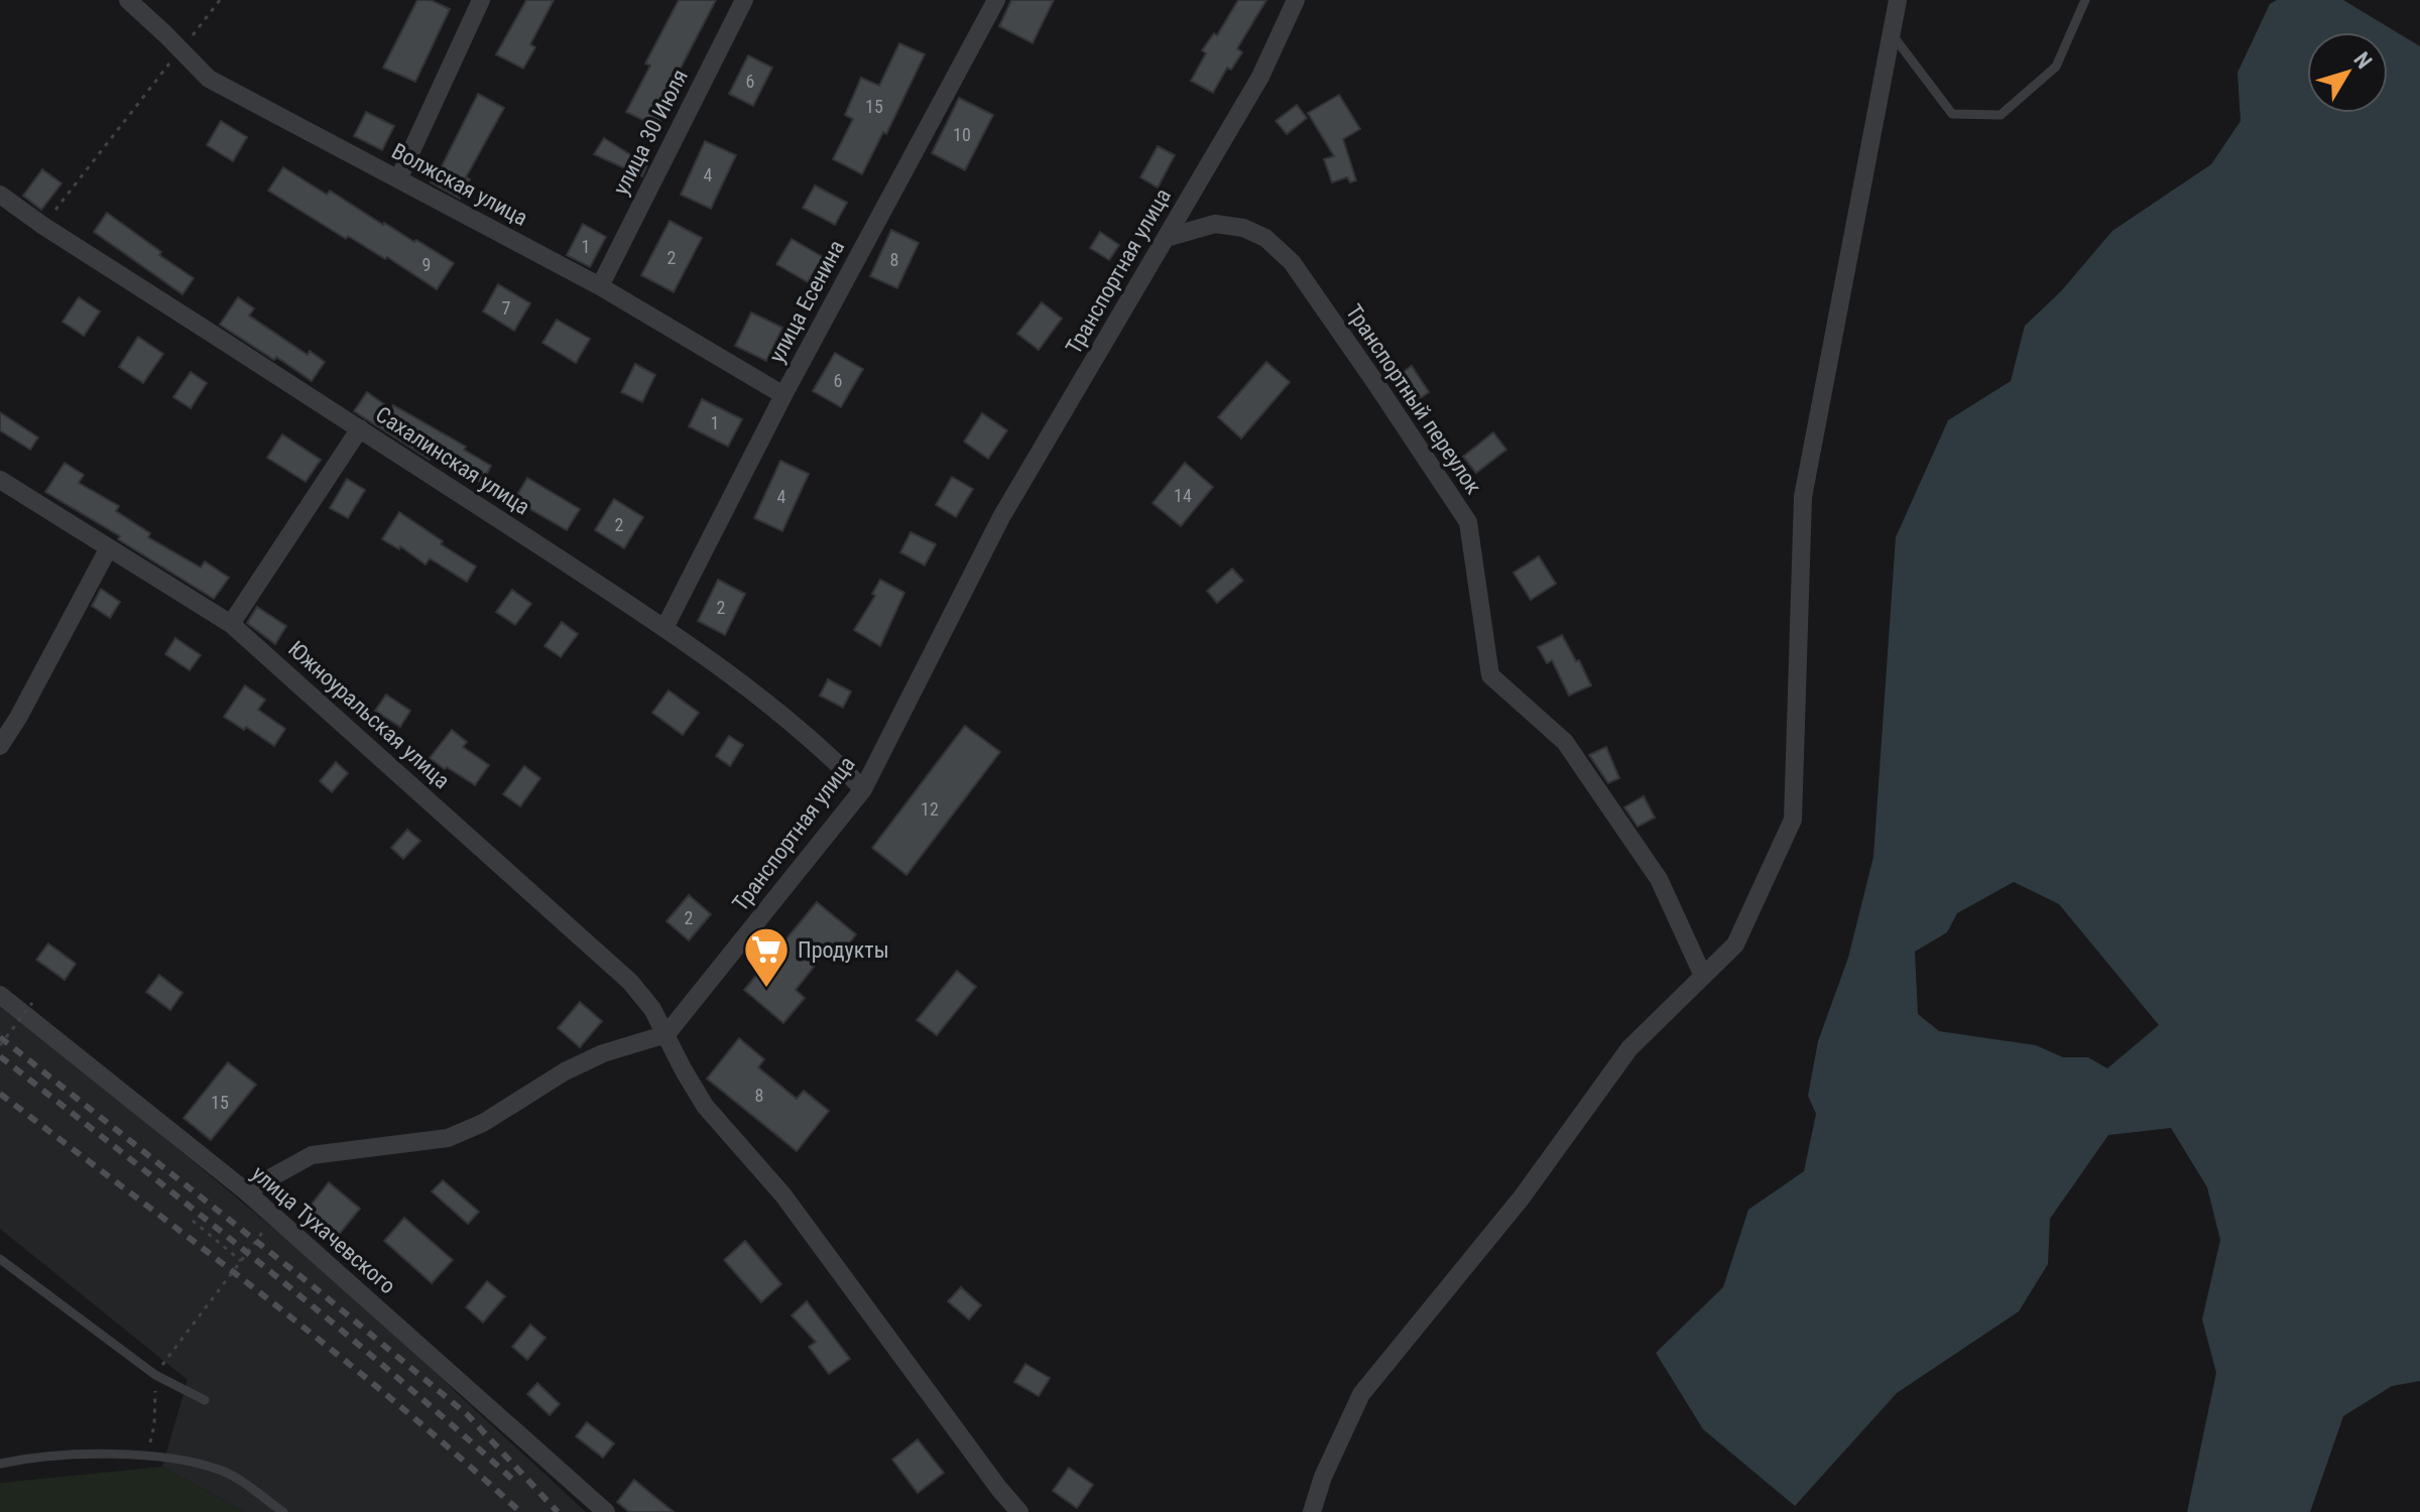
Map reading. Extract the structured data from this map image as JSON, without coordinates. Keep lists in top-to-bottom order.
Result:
{
  "streets": {
    "street": [
      "улица 30 Июля",
      "Волжская улица",
      "Транспортная улица",
      "улица Есенина",
      "Транспортный переулок",
      "Сахалинская улица",
      "Южноуральская улица",
      "улица Тухачевского"
    ]
  },
  "crossings": [
    ["улица 30 Июля", "Волжская улица"],
    ["Волжская улица", "улица Есенина"],
    ["Транспортная улица", "Транспортный переулок"],
    ["Транспортная улица", "Сахалинская улица"],
    ["Транспортная улица", "Южноуральская улица"],
    ["улица Есенина", "Сахалинская улица"]
  ],
  "places": {
    "supermarket": ["Продукты"]
  },
  "house_numbers": [
    "6",
    "15",
    "10",
    "4",
    "1",
    "2",
    "8",
    "9",
    "7",
    "6",
    "1",
    "14",
    "4",
    "2",
    "2",
    "12",
    "2",
    "8",
    "15"
  ],
  "north": "top right"
}
